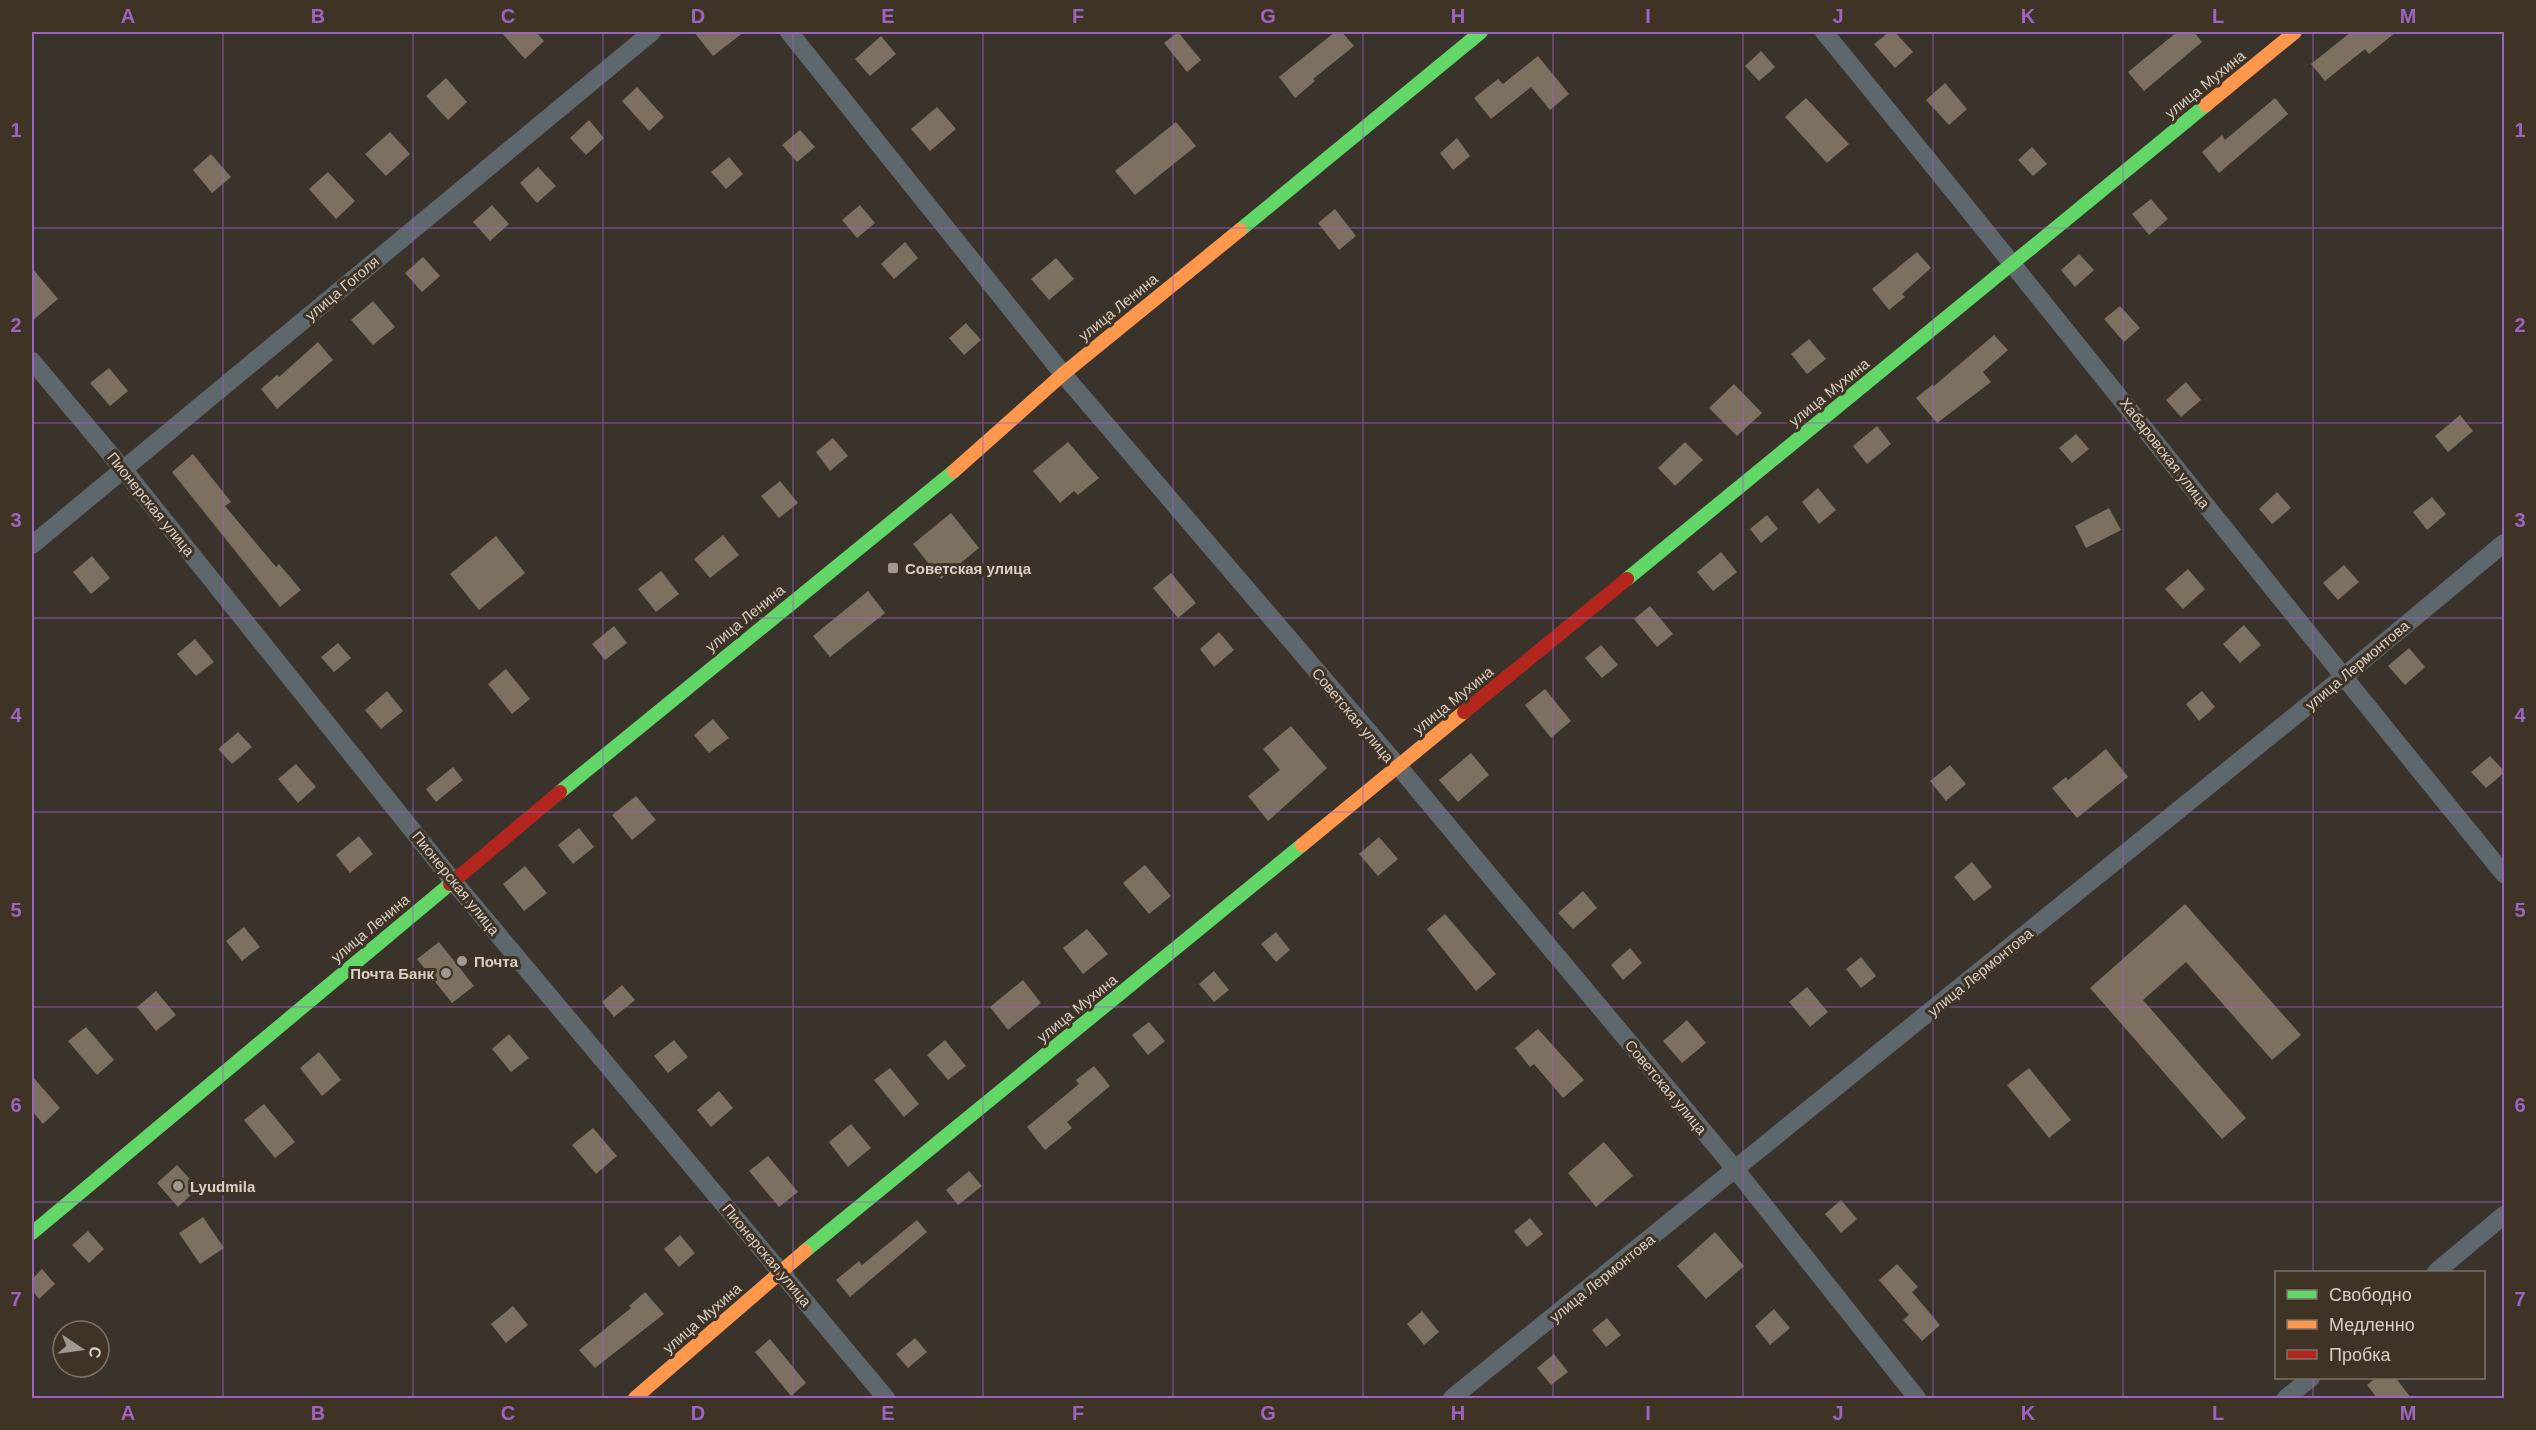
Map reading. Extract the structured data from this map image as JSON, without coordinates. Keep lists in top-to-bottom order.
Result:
{
  "streets": {
    "street": [
      "улица Мухина",
      "улица Гоголя",
      "улица Ленина",
      "Хабаровская улица",
      "Пионерская улица",
      "улица Лермонтова",
      "Советская улица"
    ]
  },
  "crossings": [
    ["улица Мухина", "Хабаровская улица"],
    ["улица Мухина", "Пионерская улица"],
    ["улица Мухина", "Советская улица"],
    ["улица Гоголя", "Пионерская улица"],
    ["улица Ленина", "Пионерская улица"],
    ["улица Ленина", "Советская улица"],
    ["Хабаровская улица", "улица Лермонтова"],
    ["улица Лермонтова", "Советская улица"]
  ],
  "places": {
    "transit": ["Советская улица"],
    "other": ["Почта", "Почта Банк", "Lyudmila"]
  },
  "legend": ["Свободно", "Медленно", "Пробка"],
  "north": "right",
  "grid": {
    "columns": [
      "A",
      "B",
      "C",
      "D",
      "E",
      "F",
      "G",
      "H",
      "I",
      "J",
      "K",
      "L",
      "M"
    ],
    "rows": [
      "1",
      "2",
      "3",
      "4",
      "5",
      "6",
      "7"
    ]
  }
}
